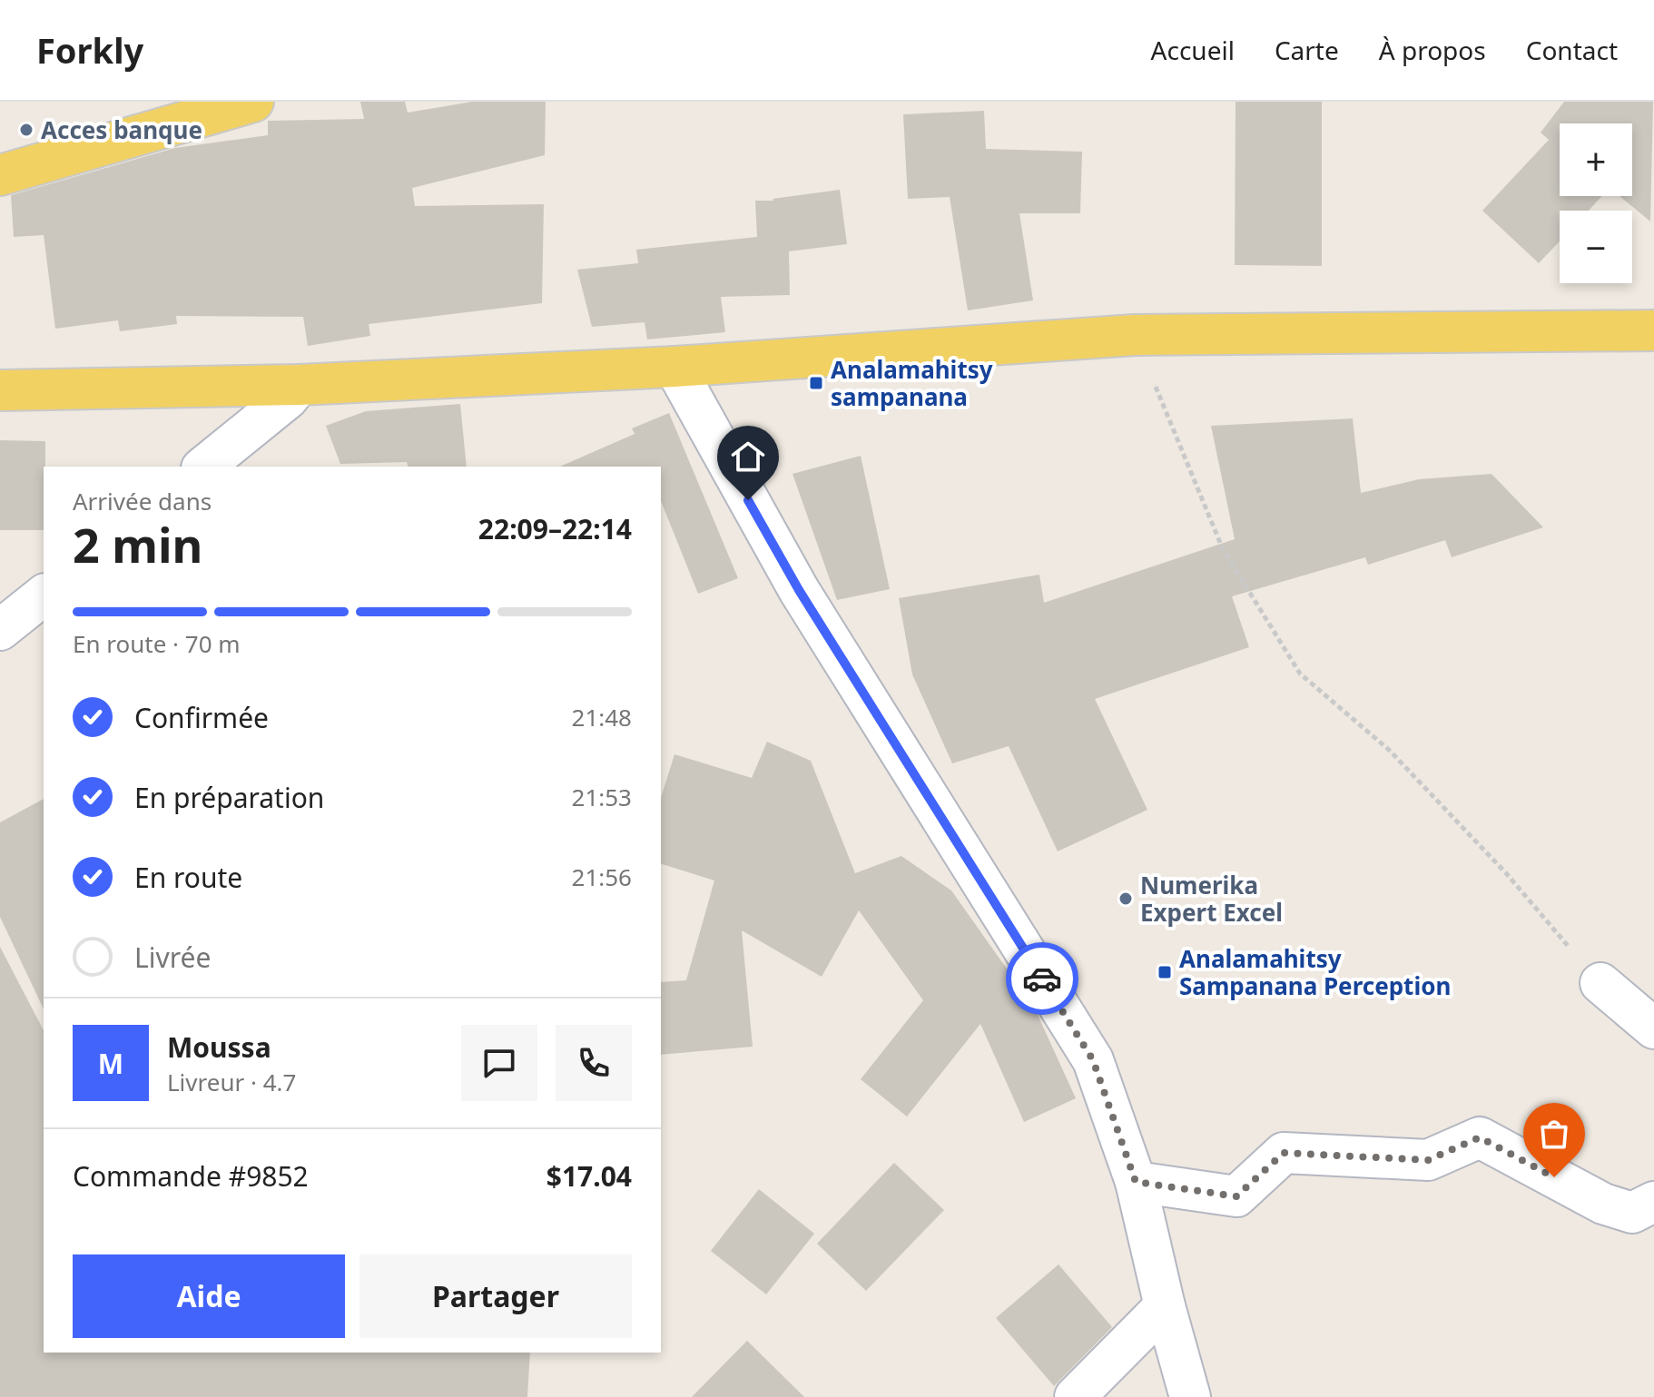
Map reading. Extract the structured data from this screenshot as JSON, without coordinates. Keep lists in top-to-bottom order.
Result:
{
  "places": {
    "other": ["Acces banque", "Numerika Expert Excel"],
    "transit": ["Analamahitsy sampanana", "Analamahitsy Sampanana Perception"]
  },
  "page": {
    "header": "Forkly",
    "nav": [
      "Accueil",
      "Carte",
      "À propos",
      "Contact"
    ],
    "map_buttons": ["+", "−"],
    "heading": ["2 min", "Arrivée dans", "22:09–22:14"],
    "panel": [
      "Moussa",
      "Livreur · 4.7",
      "Commande #9852",
      "$17.04"
    ],
    "bar": "En route · 70 m",
    "list": [
      ["Confirmée", "21:48"],
      ["En préparation", "21:53"],
      ["En route", "21:56"],
      "Livrée"
    ],
    "round": "M",
    "buttons": ["Aide", "Partager"]
  }
}
